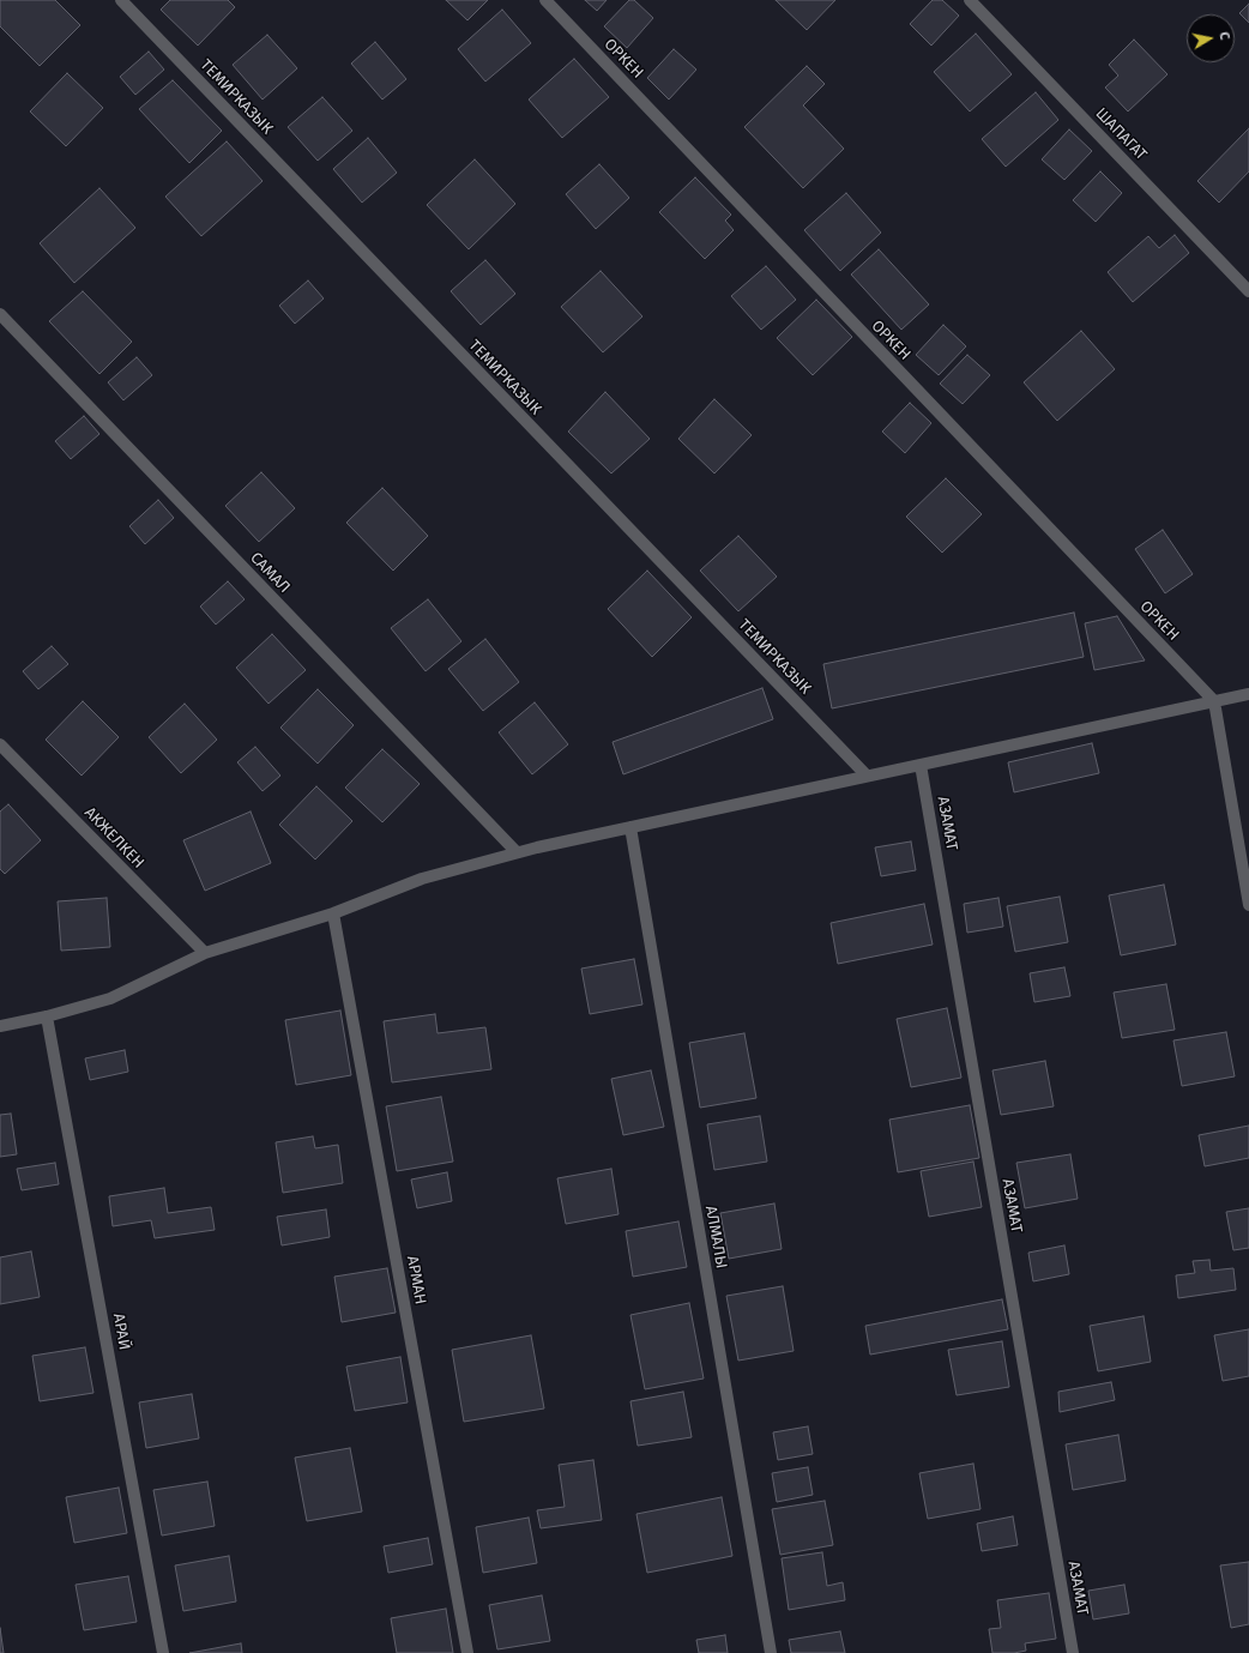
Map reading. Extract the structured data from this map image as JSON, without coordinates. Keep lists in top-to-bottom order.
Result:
{
  "streets": {
    "street": [
      "ОРКЕН",
      "ТЕМИРКАЗЫК",
      "ШАПАГАТ",
      "САМАЛ",
      "АЗАМАТ",
      "АКЖЕЛКЕН",
      "АЛМАЛЫ",
      "АРМАН",
      "АРАЙ"
    ]
  },
  "north": "right"
}
